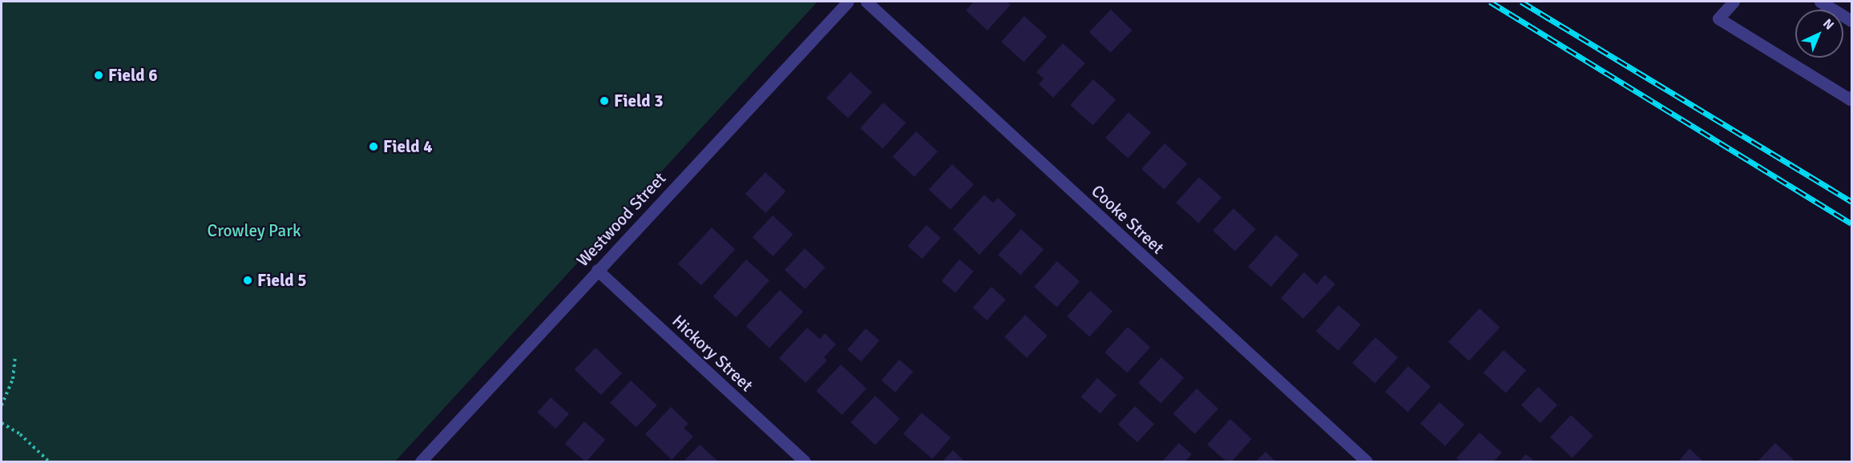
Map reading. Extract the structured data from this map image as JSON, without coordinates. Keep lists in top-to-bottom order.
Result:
{
  "streets": {
    "street": ["Westwood Street", "Cooke Street", "Hickory Street"]
  },
  "crossings": [
    ["Westwood Street", "Hickory Street"]
  ],
  "parks": ["Crowley Park"],
  "places": [
    "Field 6",
    "Field 3",
    "Field 4",
    "Field 5"
  ],
  "north": "top right"
}
